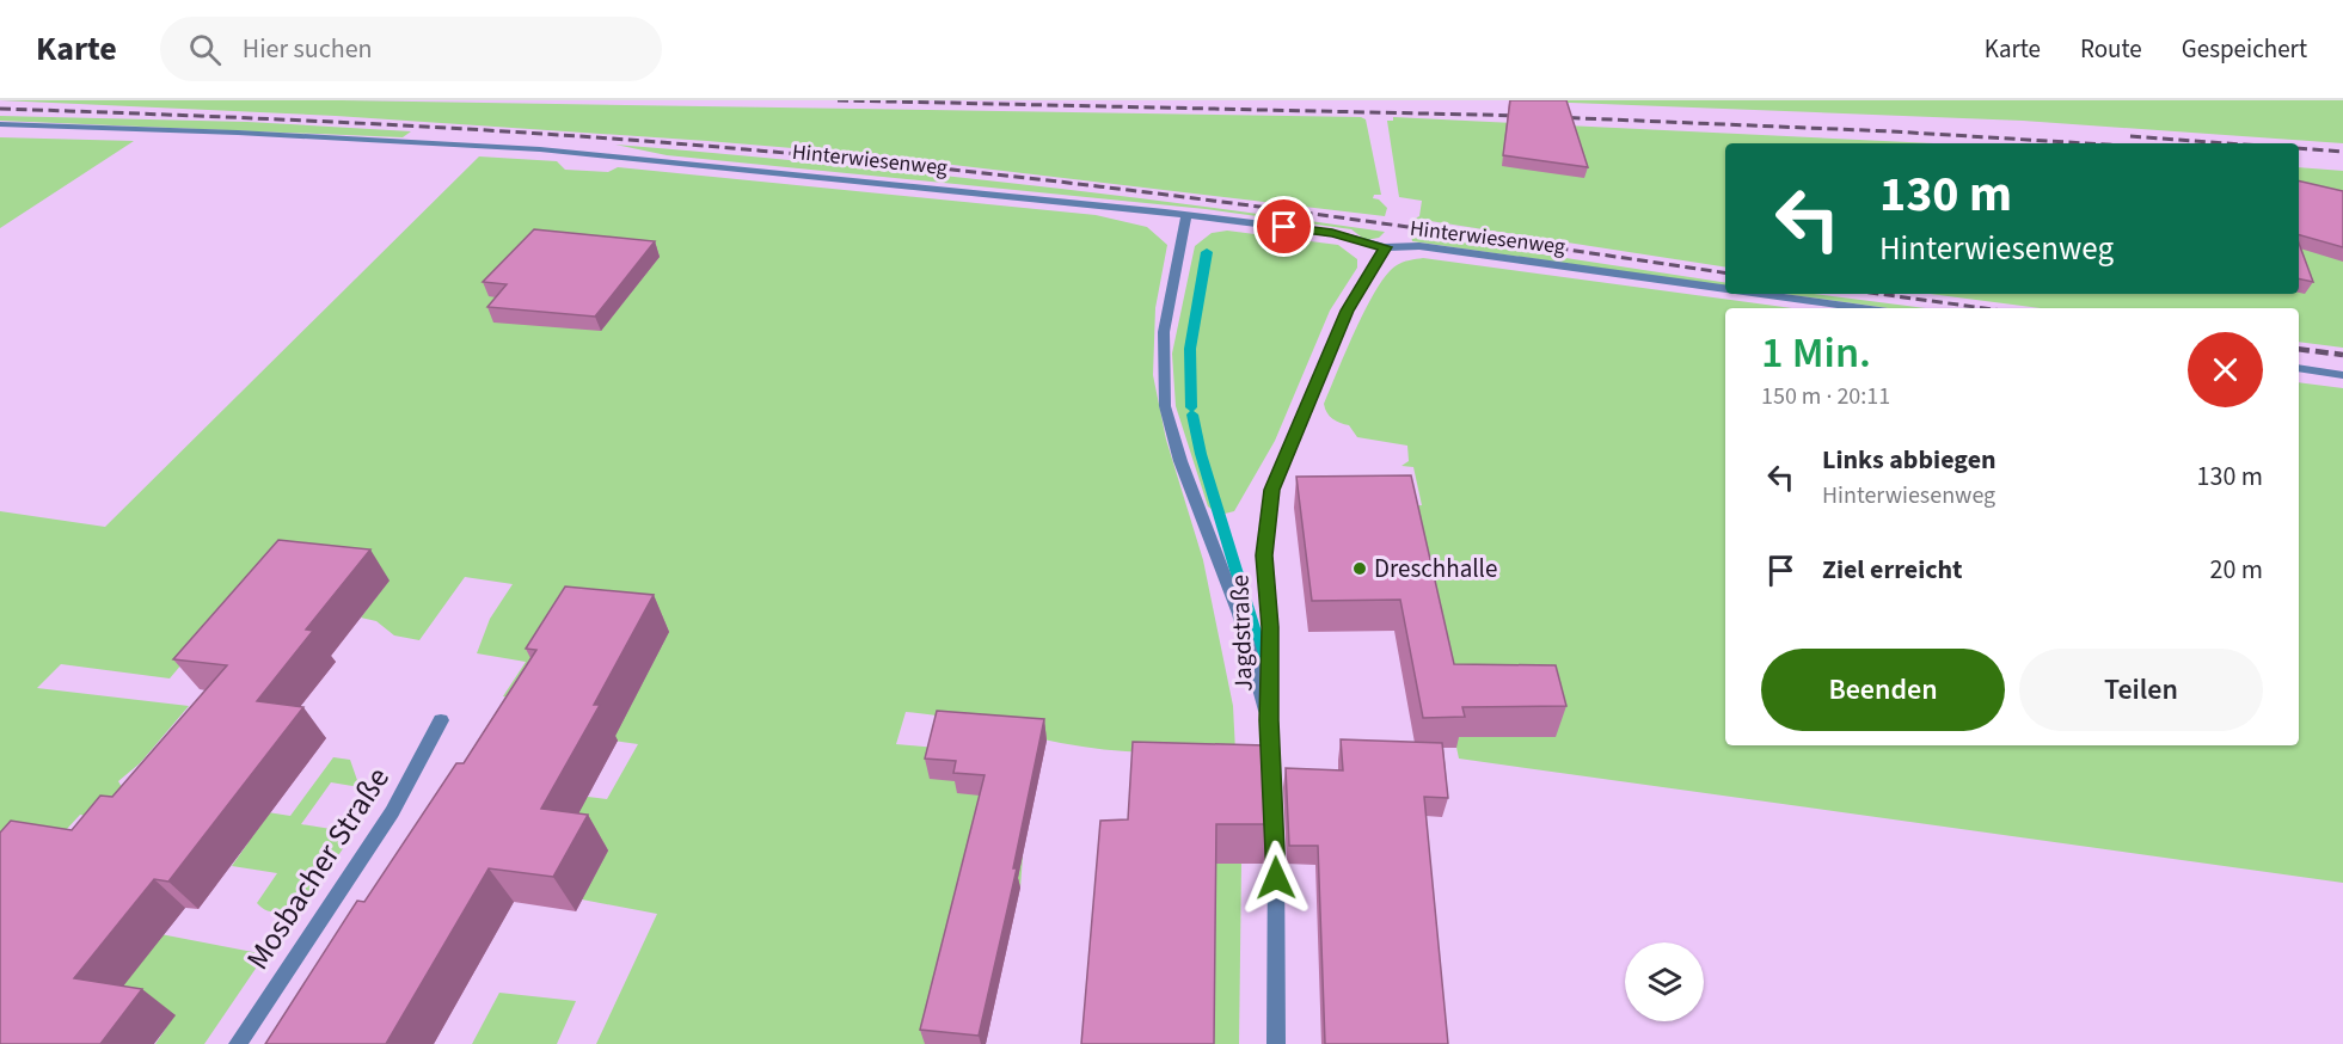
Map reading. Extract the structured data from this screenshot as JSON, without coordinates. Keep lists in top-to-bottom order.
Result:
{
  "streets": {
    "street": ["Hinterwiesenweg", "Jagdstraße", "Mosbacher Straße"]
  },
  "crossings": [
    ["Hinterwiesenweg", "Jagdstraße"]
  ],
  "places": ["Dreschhalle"],
  "page": {
    "header": "Karte",
    "search": "Hier suchen",
    "nav": ["Karte", "Route", "Gespeichert"],
    "turn": ["130 m", "Hinterwiesenweg"],
    "heading": ["1 Min.", "150 m · 20:11"],
    "list": [
      {
        "name": "Links abbiegen",
        "note": "Hinterwiesenweg",
        "value": "130 m"
      },
      {
        "name": "Ziel erreicht",
        "value": "20 m"
      }
    ],
    "buttons": ["Beenden", "Teilen"]
  }
}
